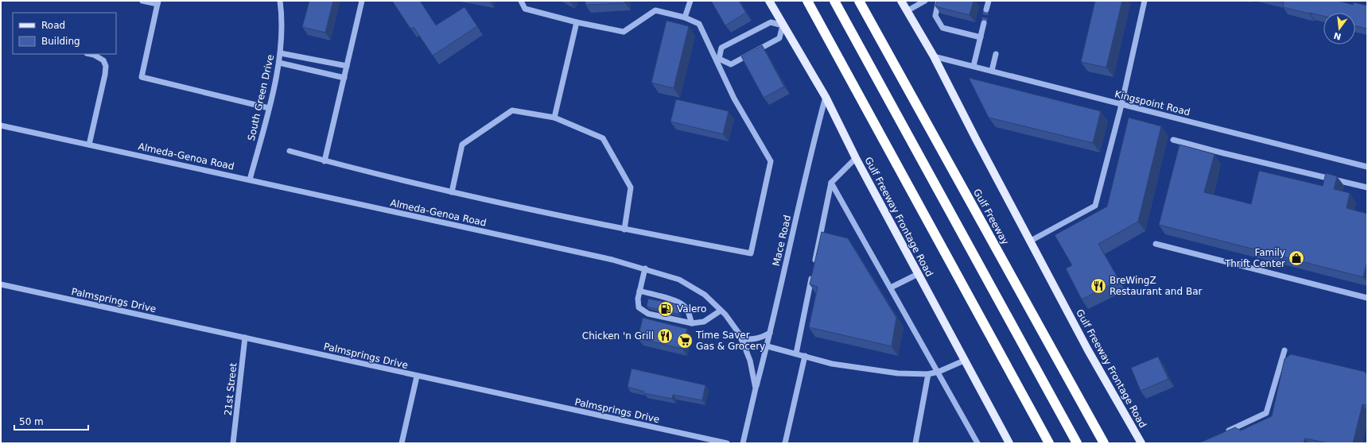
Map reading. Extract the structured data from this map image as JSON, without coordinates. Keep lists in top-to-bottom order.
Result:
{
  "streets": {
    "highway": ["Gulf Freeway"],
    "main road": ["Gulf Freeway Frontage Road"],
    "street": [
      "South Green Drive",
      "Kingspoint Road",
      "Almeda-Genoa Road",
      "Mace Road",
      "Palmsprings Drive",
      "21st Street"
    ]
  },
  "crossings": [
    ["South Green Drive", "Almeda-Genoa Road"],
    ["Kingspoint Road", "Gulf Freeway Frontage Road"],
    ["Almeda-Genoa Road", "Mace Road"],
    ["Gulf Freeway Frontage Road", "Mace Road"],
    ["Palmsprings Drive", "21st Street"]
  ],
  "places": {
    "shop": ["Family Thrift Center"],
    "restaurant": ["BreWingZ Restaurant and Bar", "Chicken 'n Grill"],
    "fuel station": ["Valero"],
    "supermarket": ["Time Saver Gas & Grocery"]
  },
  "legend": ["Road", "Building"],
  "scale_bar": "50 m",
  "north": "bottom"
}
